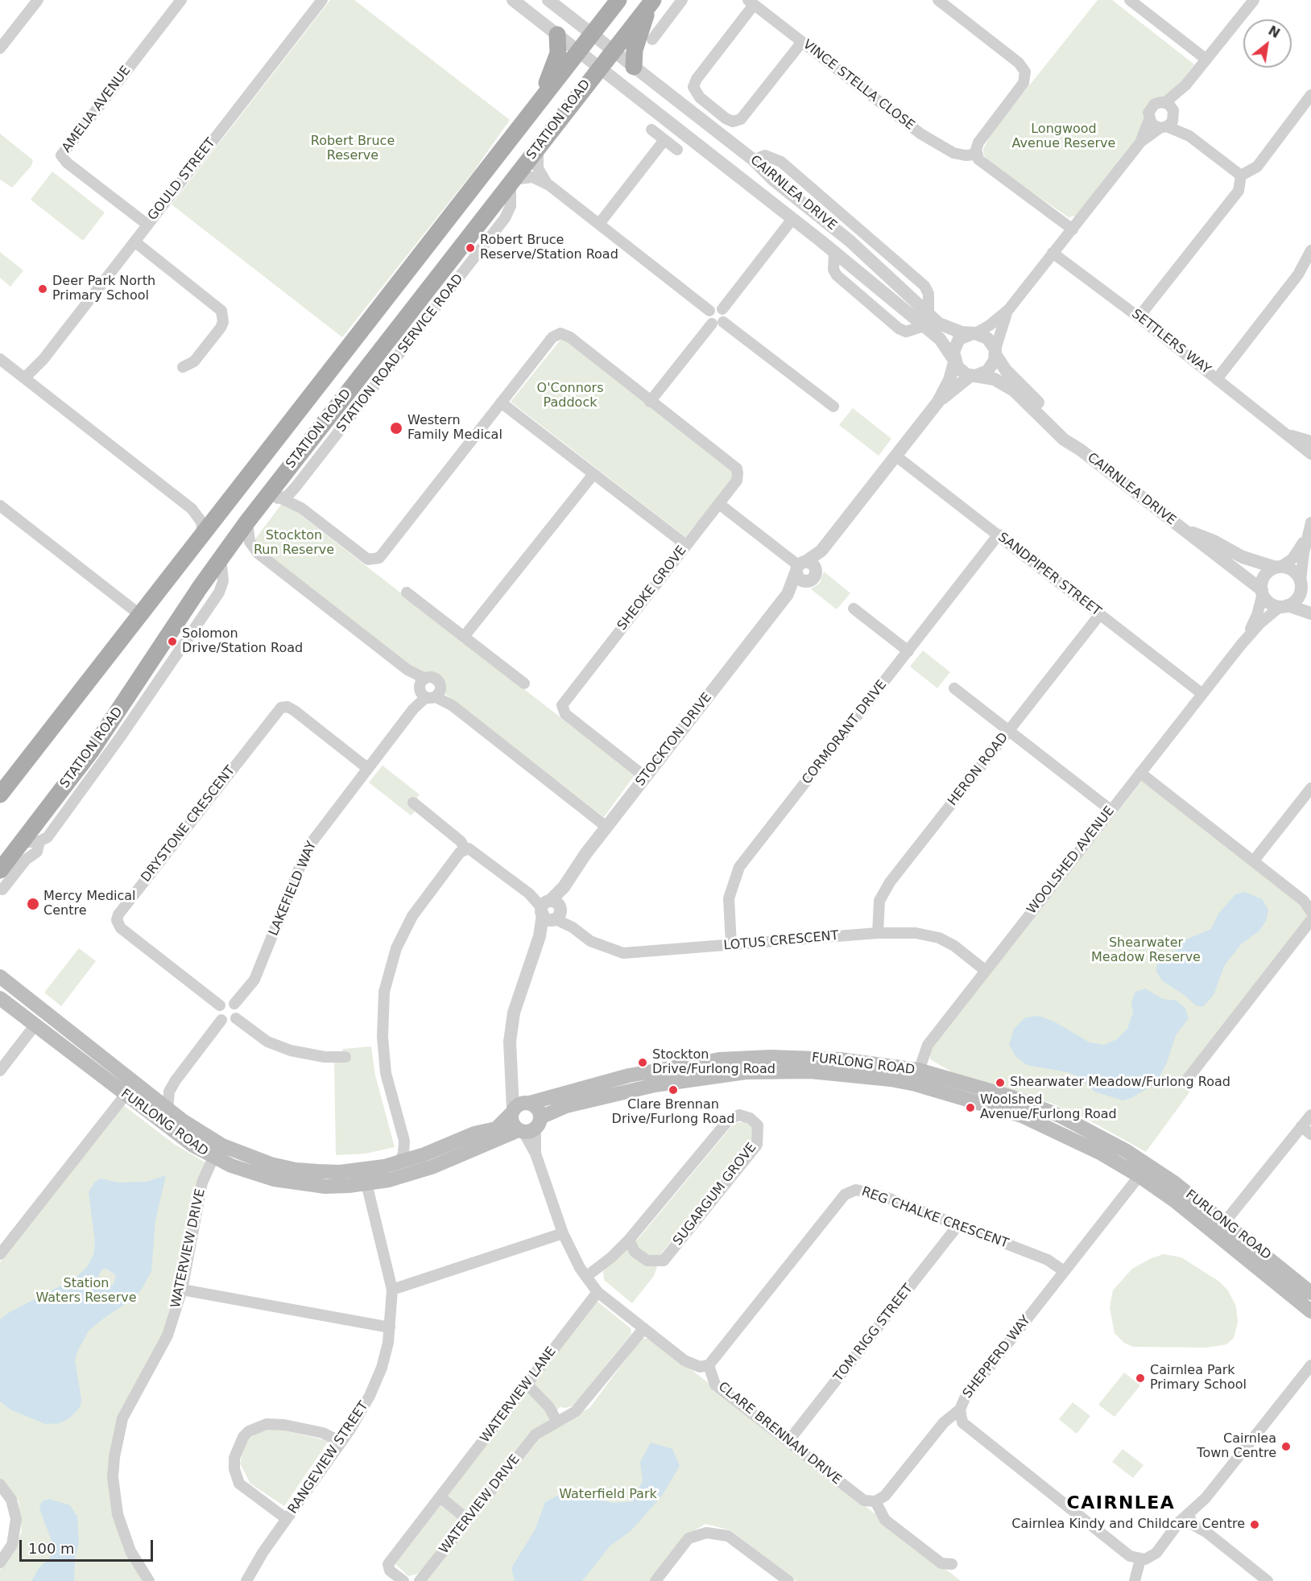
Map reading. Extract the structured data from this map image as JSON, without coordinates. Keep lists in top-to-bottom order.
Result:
{
  "streets": {
    "main road": ["STATION ROAD", "FURLONG ROAD"],
    "street": [
      "VINCE STELLA CLOSE",
      "AMELIA AVENUE",
      "GOULD STREET",
      "CAIRNLEA DRIVE",
      "SETTLERS WAY",
      "STATION ROAD SERVICE ROAD",
      "SANDPIPER STREET",
      "SHEOKE GROVE",
      "CORMORANT DRIVE",
      "STOCKTON DRIVE",
      "HERON ROAD",
      "DRYSTONE CRESCENT",
      "WOOLSHED AVENUE",
      "LAKEFIELD WAY",
      "LOTUS CRESCENT",
      "SUGARGUM GROVE",
      "REG CHALKE CRESCENT",
      "WATERVIEW DRIVE",
      "TOM RIGG STREET",
      "SHEPPERD WAY",
      "WATERVIEW LANE",
      "CLARE BRENNAN DRIVE",
      "RANGEVIEW STREET"
    ]
  },
  "crossings": [
    ["AMELIA AVENUE", "GOULD STREET"],
    ["STATION ROAD", "CAIRNLEA DRIVE"],
    ["STATION ROAD", "STATION ROAD SERVICE ROAD"],
    ["CAIRNLEA DRIVE", "WOOLSHED AVENUE"],
    ["SANDPIPER STREET", "CORMORANT DRIVE"],
    ["SANDPIPER STREET", "HERON ROAD"],
    ["SANDPIPER STREET", "WOOLSHED AVENUE"],
    ["SHEOKE GROVE", "STOCKTON DRIVE"],
    ["CORMORANT DRIVE", "LOTUS CRESCENT"],
    ["STOCKTON DRIVE", "LOTUS CRESCENT"],
    ["HERON ROAD", "LOTUS CRESCENT"],
    ["DRYSTONE CRESCENT", "LAKEFIELD WAY"],
    ["WOOLSHED AVENUE", "LOTUS CRESCENT"],
    ["WOOLSHED AVENUE", "FURLONG ROAD"],
    ["FURLONG ROAD", "WATERVIEW DRIVE"],
    ["FURLONG ROAD", "SHEPPERD WAY"],
    ["FURLONG ROAD", "RANGEVIEW STREET"],
    ["REG CHALKE CRESCENT", "TOM RIGG STREET"],
    ["REG CHALKE CRESCENT", "SHEPPERD WAY"],
    ["REG CHALKE CRESCENT", "CLARE BRENNAN DRIVE"],
    ["TOM RIGG STREET", "CLARE BRENNAN DRIVE"]
  ],
  "districts": ["CAIRNLEA"],
  "parks": [
    "Longwood Avenue Reserve",
    "Robert Bruce Reserve",
    "O'Connors Paddock",
    "Stockton Run Reserve",
    "Shearwater Meadow Reserve",
    "Station Waters Reserve",
    "Waterfield Park"
  ],
  "places": [
    "Robert Bruce Reserve/Station Road",
    "Deer Park North Primary School",
    "Western Family Medical",
    "Solomon Drive/Station Road",
    "Mercy Medical Centre",
    "Stockton Drive/Furlong Road",
    "Shearwater Meadow/Furlong Road",
    "Clare Brennan Drive/Furlong Road",
    "Woolshed Avenue/Furlong Road",
    "Cairnlea Park Primary School",
    "Cairnlea Town Centre",
    "Cairnlea Kindy and Childcare Centre"
  ],
  "scale_bar": "100 m",
  "north": "top right"
}
